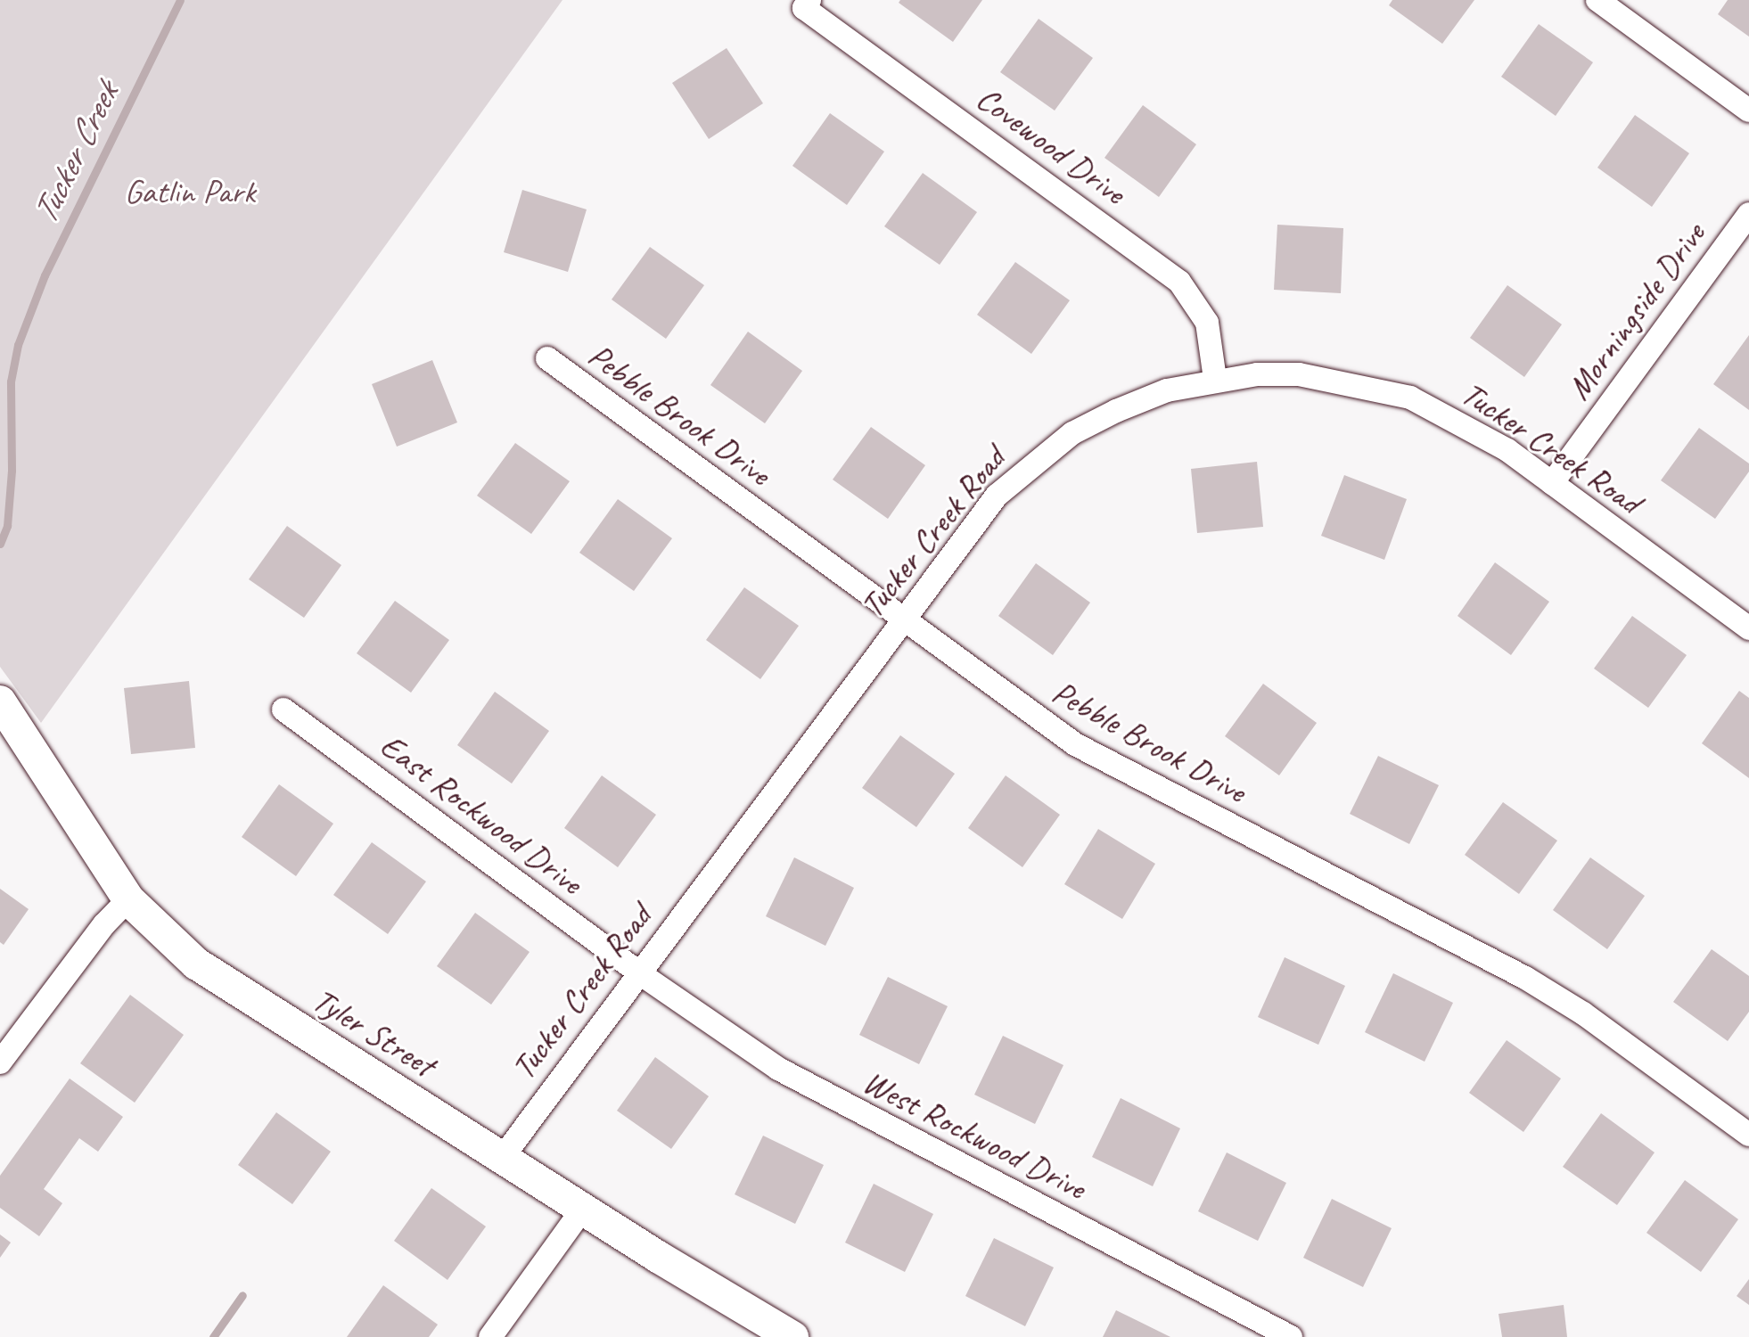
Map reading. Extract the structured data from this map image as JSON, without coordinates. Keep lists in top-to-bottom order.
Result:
{
  "streets": {
    "street": [
      "Covewood Drive",
      "Morningside Drive",
      "Pebble Brook Drive",
      "Tucker Creek Road",
      "East Rockwood Drive",
      "Tyler Street",
      "West Rockwood Drive"
    ]
  },
  "crossings": [
    ["Covewood Drive", "Tucker Creek Road"],
    ["Morningside Drive", "Tucker Creek Road"],
    ["Pebble Brook Drive", "Tucker Creek Road"],
    ["Tucker Creek Road", "East Rockwood Drive"],
    ["Tucker Creek Road", "Tyler Street"],
    ["Tucker Creek Road", "West Rockwood Drive"],
    ["East Rockwood Drive", "West Rockwood Drive"]
  ],
  "water": ["Tucker Creek"],
  "parks": ["Gatlin Park"]
}
